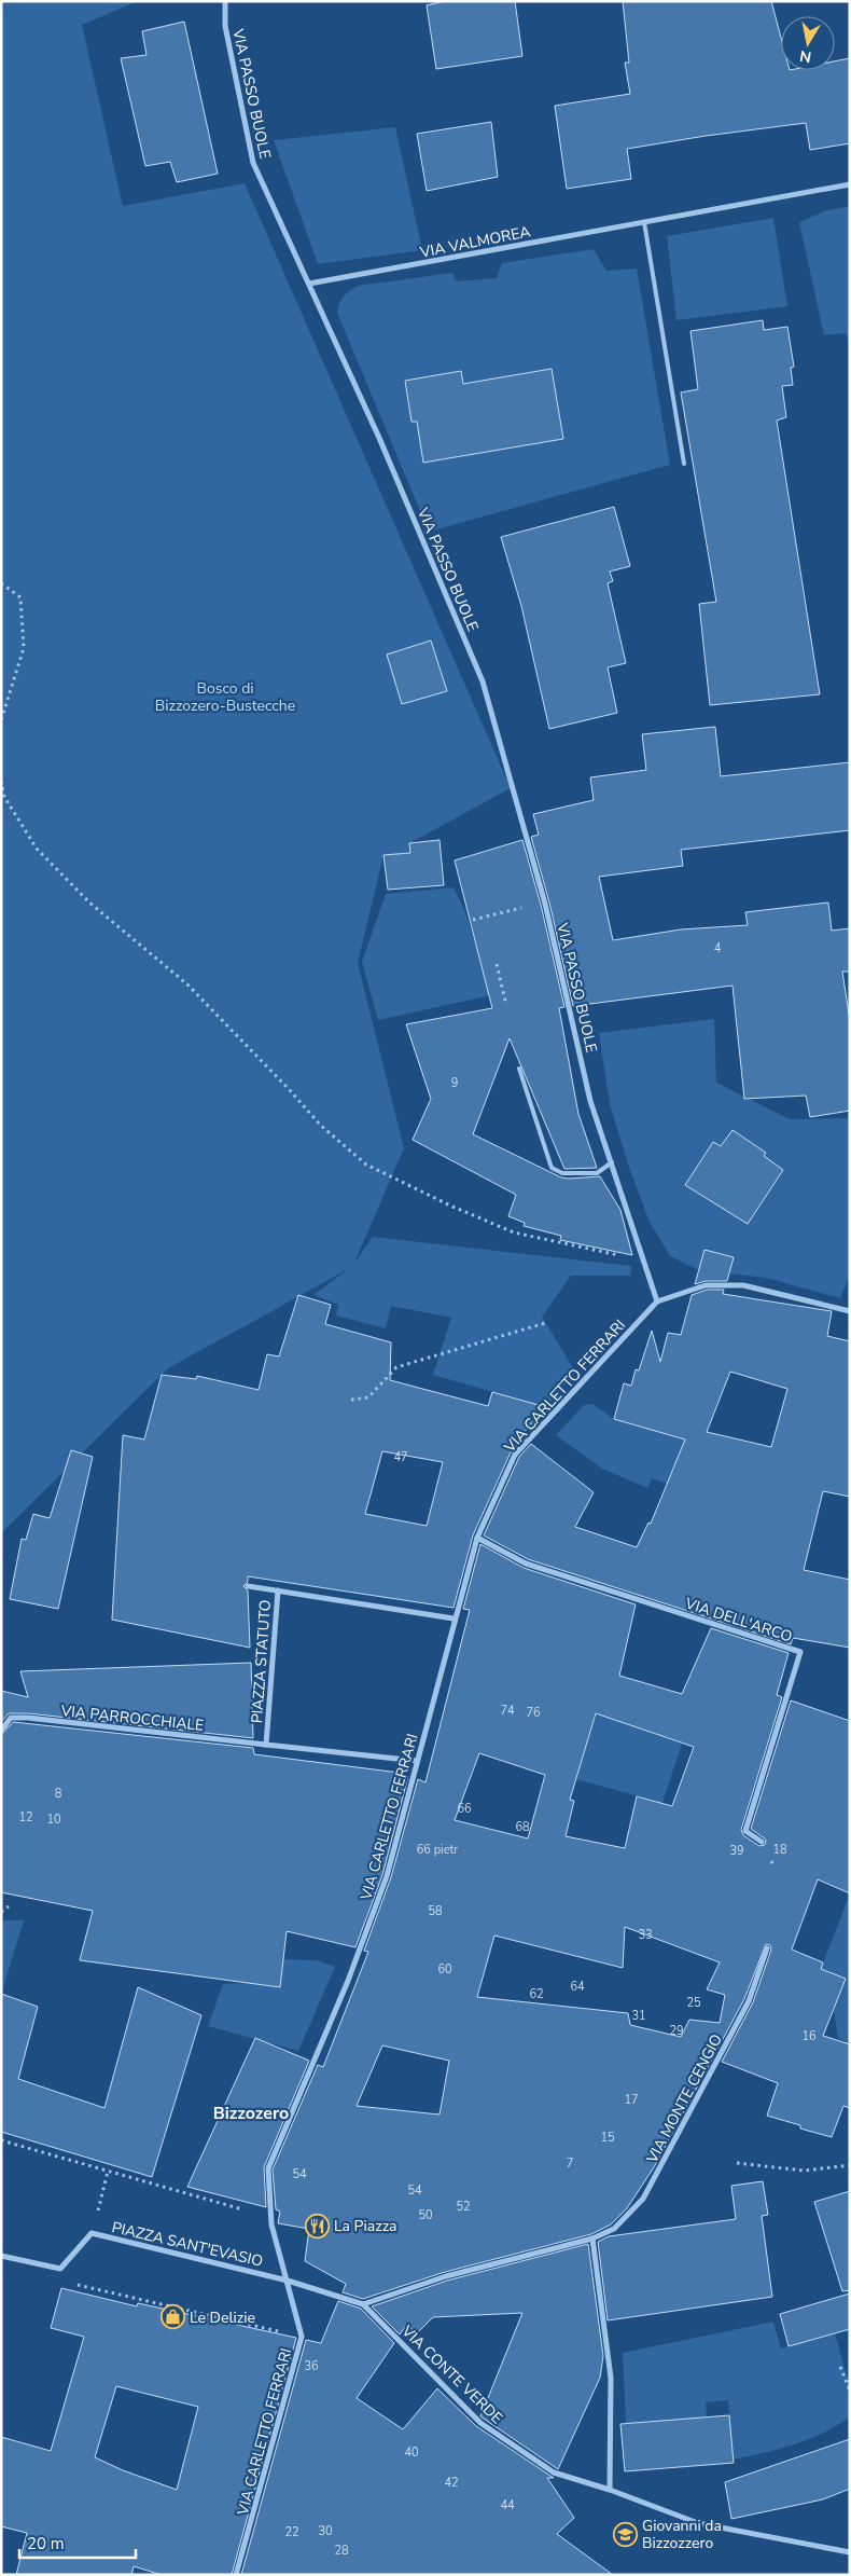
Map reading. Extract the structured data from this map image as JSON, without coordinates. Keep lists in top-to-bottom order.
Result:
{
  "streets": {
    "street": [
      "VIA PASSO BUOLE",
      "VIA VALMOREA",
      "VIA CARLETTO FERRARI",
      "VIA DELL'ARCO",
      "PIAZZA STATUTO",
      "VIA PARROCCHIALE",
      "VIA MONTE CENGIO",
      "PIAZZA SANT'EVASIO",
      "VIA CONTE VERDE"
    ]
  },
  "crossings": [
    ["VIA PASSO BUOLE", "VIA VALMOREA"],
    ["VIA PASSO BUOLE", "VIA CARLETTO FERRARI"],
    ["VIA CARLETTO FERRARI", "VIA DELL'ARCO"],
    ["VIA CARLETTO FERRARI", "PIAZZA STATUTO"],
    ["VIA CARLETTO FERRARI", "PIAZZA SANT'EVASIO"],
    ["VIA CARLETTO FERRARI", "VIA CONTE VERDE"],
    ["PIAZZA STATUTO", "VIA PARROCCHIALE"],
    ["VIA MONTE CENGIO", "VIA CONTE VERDE"],
    ["PIAZZA SANT'EVASIO", "VIA CONTE VERDE"]
  ],
  "districts": ["Bizzozero"],
  "parks": ["Bosco di Bizzozero-Bustecche"],
  "places": {
    "restaurant": ["La Piazza"],
    "shop": ["Le Delizie"],
    "school or university": ["Giovanni da Bizzozzero"]
  },
  "house_numbers": [
    "4",
    "9",
    "47",
    "74",
    "76",
    "8",
    "66",
    "12",
    "10",
    "68",
    "66 pietr",
    "18",
    "39",
    "58",
    "33",
    "60",
    "64",
    "62",
    "25",
    "31",
    "29",
    "16",
    "17",
    "15",
    "7",
    "54",
    "54",
    "52",
    "50",
    "36",
    "40",
    "42",
    "44",
    "30",
    "22",
    "28"
  ],
  "scale_bar": "20 m",
  "north": "bottom"
}
